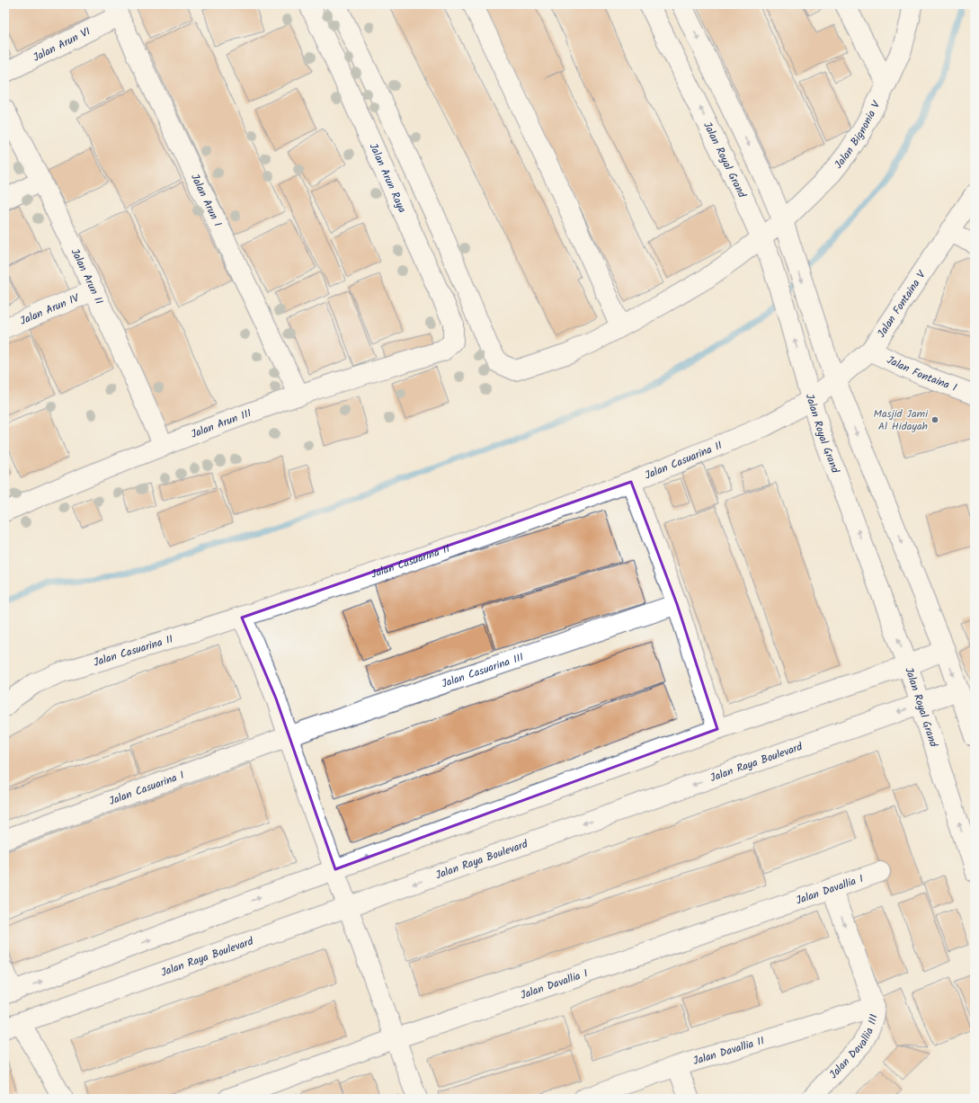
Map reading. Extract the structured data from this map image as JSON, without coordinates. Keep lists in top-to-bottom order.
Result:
{
  "streets": {
    "street": [
      "Jalan Arun VI",
      "Jalan Bignonia V",
      "Jalan Royal Grand",
      "Jalan Arun Raya",
      "Jalan Arun I",
      "Jalan Arun II",
      "Jalan Fontaina V",
      "Jalan Arun IV",
      "Jalan Fontaina I",
      "Jalan Arun III",
      "Jalan Casuarina II",
      "Jalan Casuarina III",
      "Jalan Raya Boulevard",
      "Jalan Casuarina I",
      "Jalan Davallia I",
      "Jalan Davallia III",
      "Jalan Davallia II"
    ]
  },
  "crossings": [
    ["Jalan Arun VI", "Jalan Arun I"],
    ["Jalan Bignonia V", "Jalan Royal Grand"],
    ["Jalan Royal Grand", "Jalan Fontaina V"],
    ["Jalan Royal Grand", "Jalan Casuarina II"],
    ["Jalan Royal Grand", "Jalan Raya Boulevard"],
    ["Jalan Arun Raya", "Jalan Arun III"],
    ["Jalan Arun I", "Jalan Arun III"],
    ["Jalan Arun II", "Jalan Arun IV"],
    ["Jalan Arun II", "Jalan Arun III"],
    ["Jalan Fontaina V", "Jalan Fontaina I"],
    ["Jalan Fontaina V", "Jalan Casuarina II"],
    ["Jalan Casuarina III", "Jalan Casuarina I"],
    ["Jalan Davallia III", "Jalan Davallia II"]
  ],
  "places": ["Masjid Jami Al Hidayah"]
}
